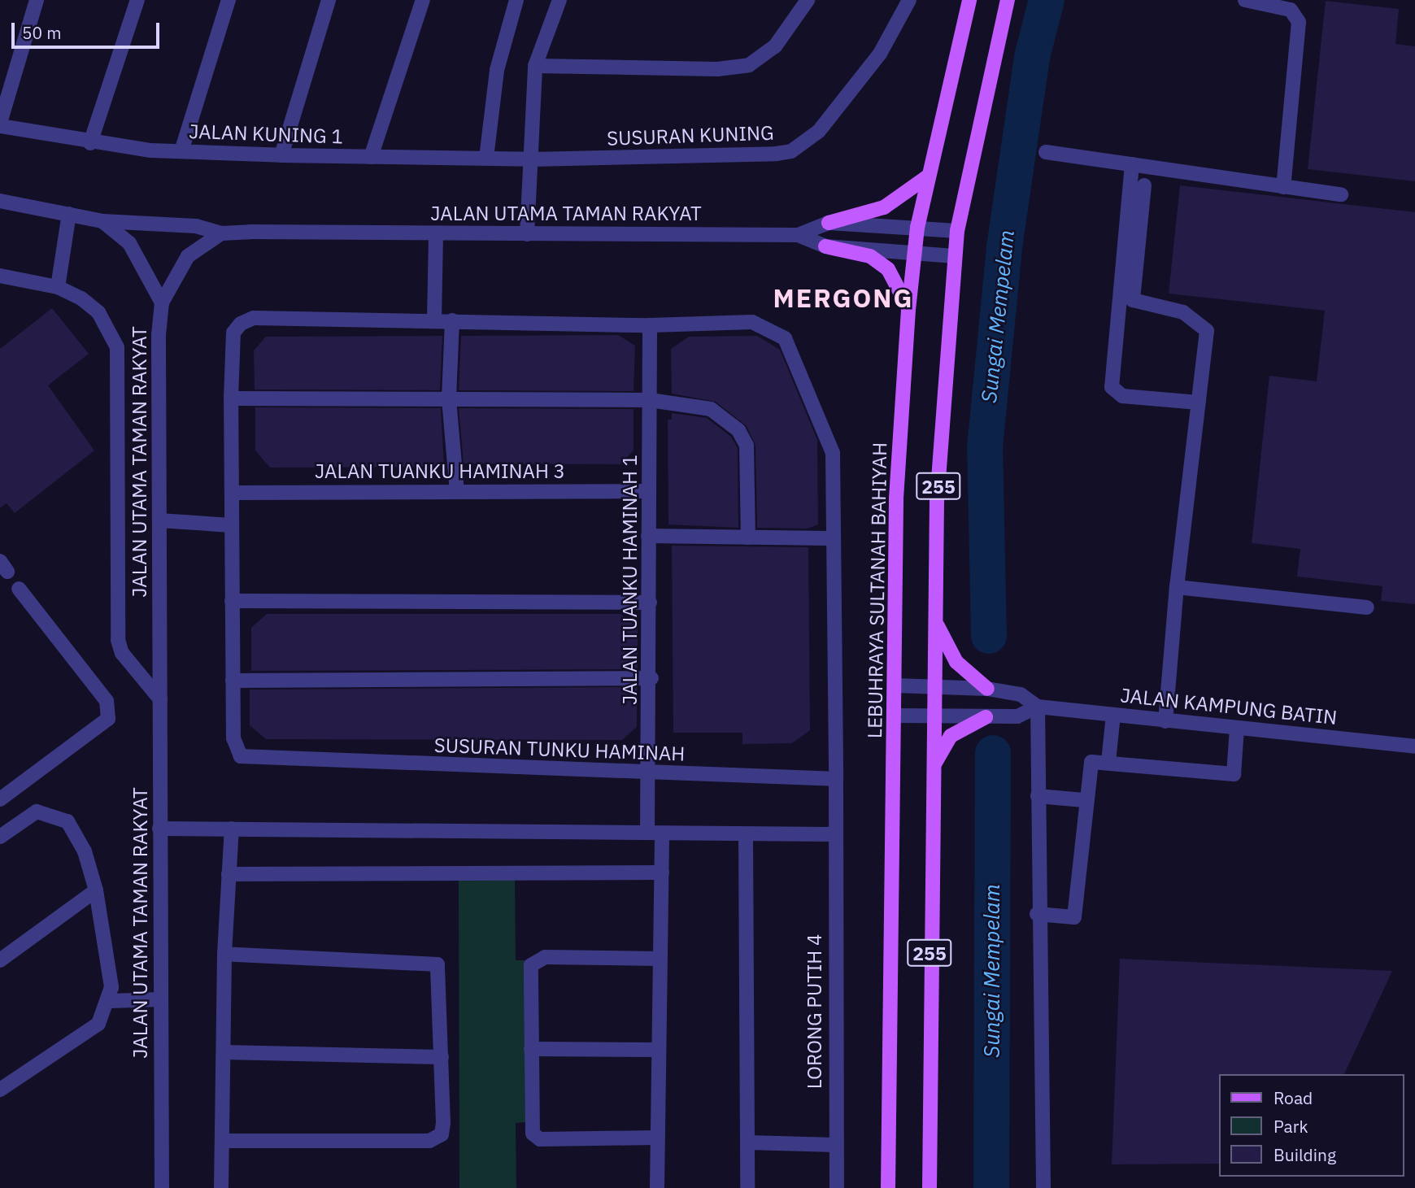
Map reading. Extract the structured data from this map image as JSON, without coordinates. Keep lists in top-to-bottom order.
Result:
{
  "streets": {
    "main road": ["255", "LEBUHRAYA SULTANAH BAHIYAH"],
    "street": [
      "JALAN KUNING 1",
      "SUSURAN KUNING",
      "JALAN UTAMA TAMAN RAKYAT",
      "JALAN TUANKU HAMINAH 3",
      "JALAN TUANKU HAMINAH 1",
      "JALAN KAMPUNG BATIN",
      "SUSURAN TUNKU HAMINAH",
      "LORONG PUTIH 4"
    ]
  },
  "crossings": [
    ["JALAN KUNING 1", "SUSURAN KUNING"],
    ["JALAN UTAMA TAMAN RAKYAT", "255"],
    ["JALAN UTAMA TAMAN RAKYAT", "LEBUHRAYA SULTANAH BAHIYAH"],
    ["JALAN TUANKU HAMINAH 3", "JALAN TUANKU HAMINAH 1"],
    ["JALAN TUANKU HAMINAH 3", "SUSURAN TUNKU HAMINAH"],
    ["255", "JALAN KAMPUNG BATIN"],
    ["JALAN TUANKU HAMINAH 1", "SUSURAN TUNKU HAMINAH"],
    ["LEBUHRAYA SULTANAH BAHIYAH", "JALAN KAMPUNG BATIN"],
    ["SUSURAN TUNKU HAMINAH", "LORONG PUTIH 4"]
  ],
  "districts": ["MERGONG"],
  "water": ["Sungai Mempelam"],
  "legend": ["Road", "Park", "Building"],
  "scale_bar": "50 m"
}
